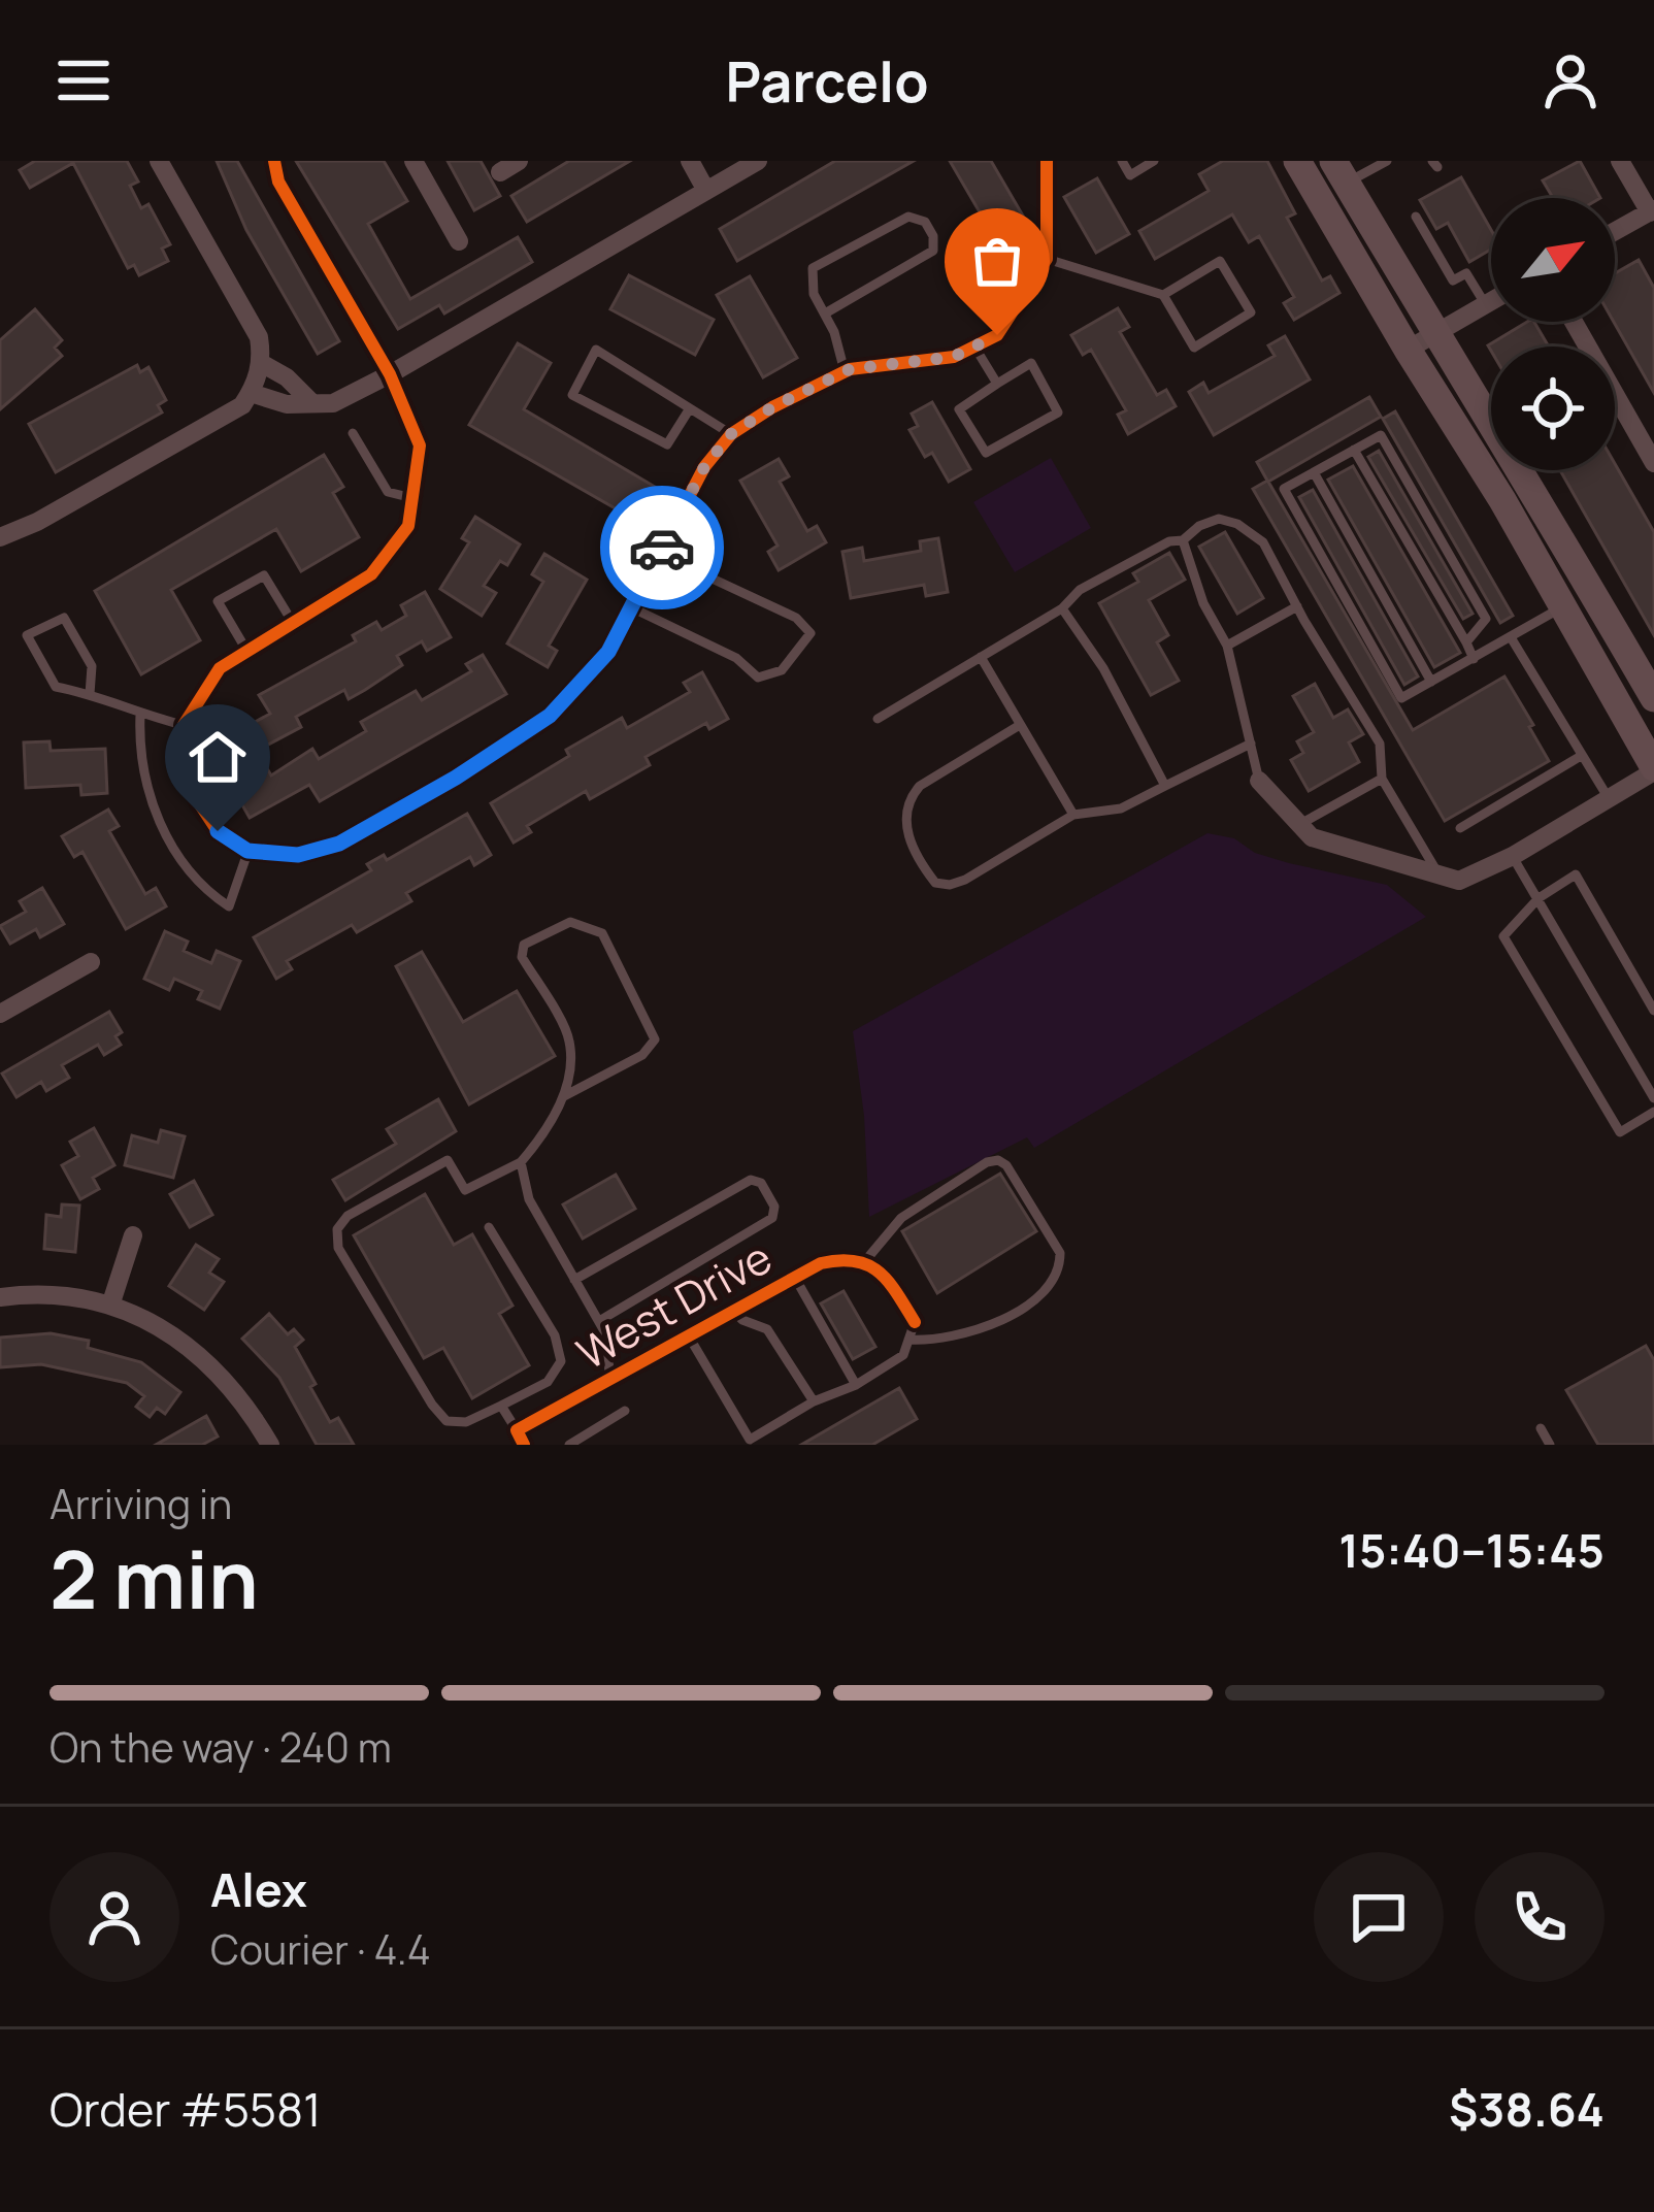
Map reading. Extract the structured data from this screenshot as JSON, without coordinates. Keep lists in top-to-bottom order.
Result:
{
  "streets": {
    "street": ["West Drive"]
  },
  "north": "top right",
  "page": {
    "header": "Parcelo",
    "heading": ["2 min", "Arriving in", "15:40–15:45"],
    "panel": [
      "Alex",
      "Courier · 4.4",
      "Order #5581",
      "$38.64"
    ],
    "bar": "On the way · 240 m"
  }
}
